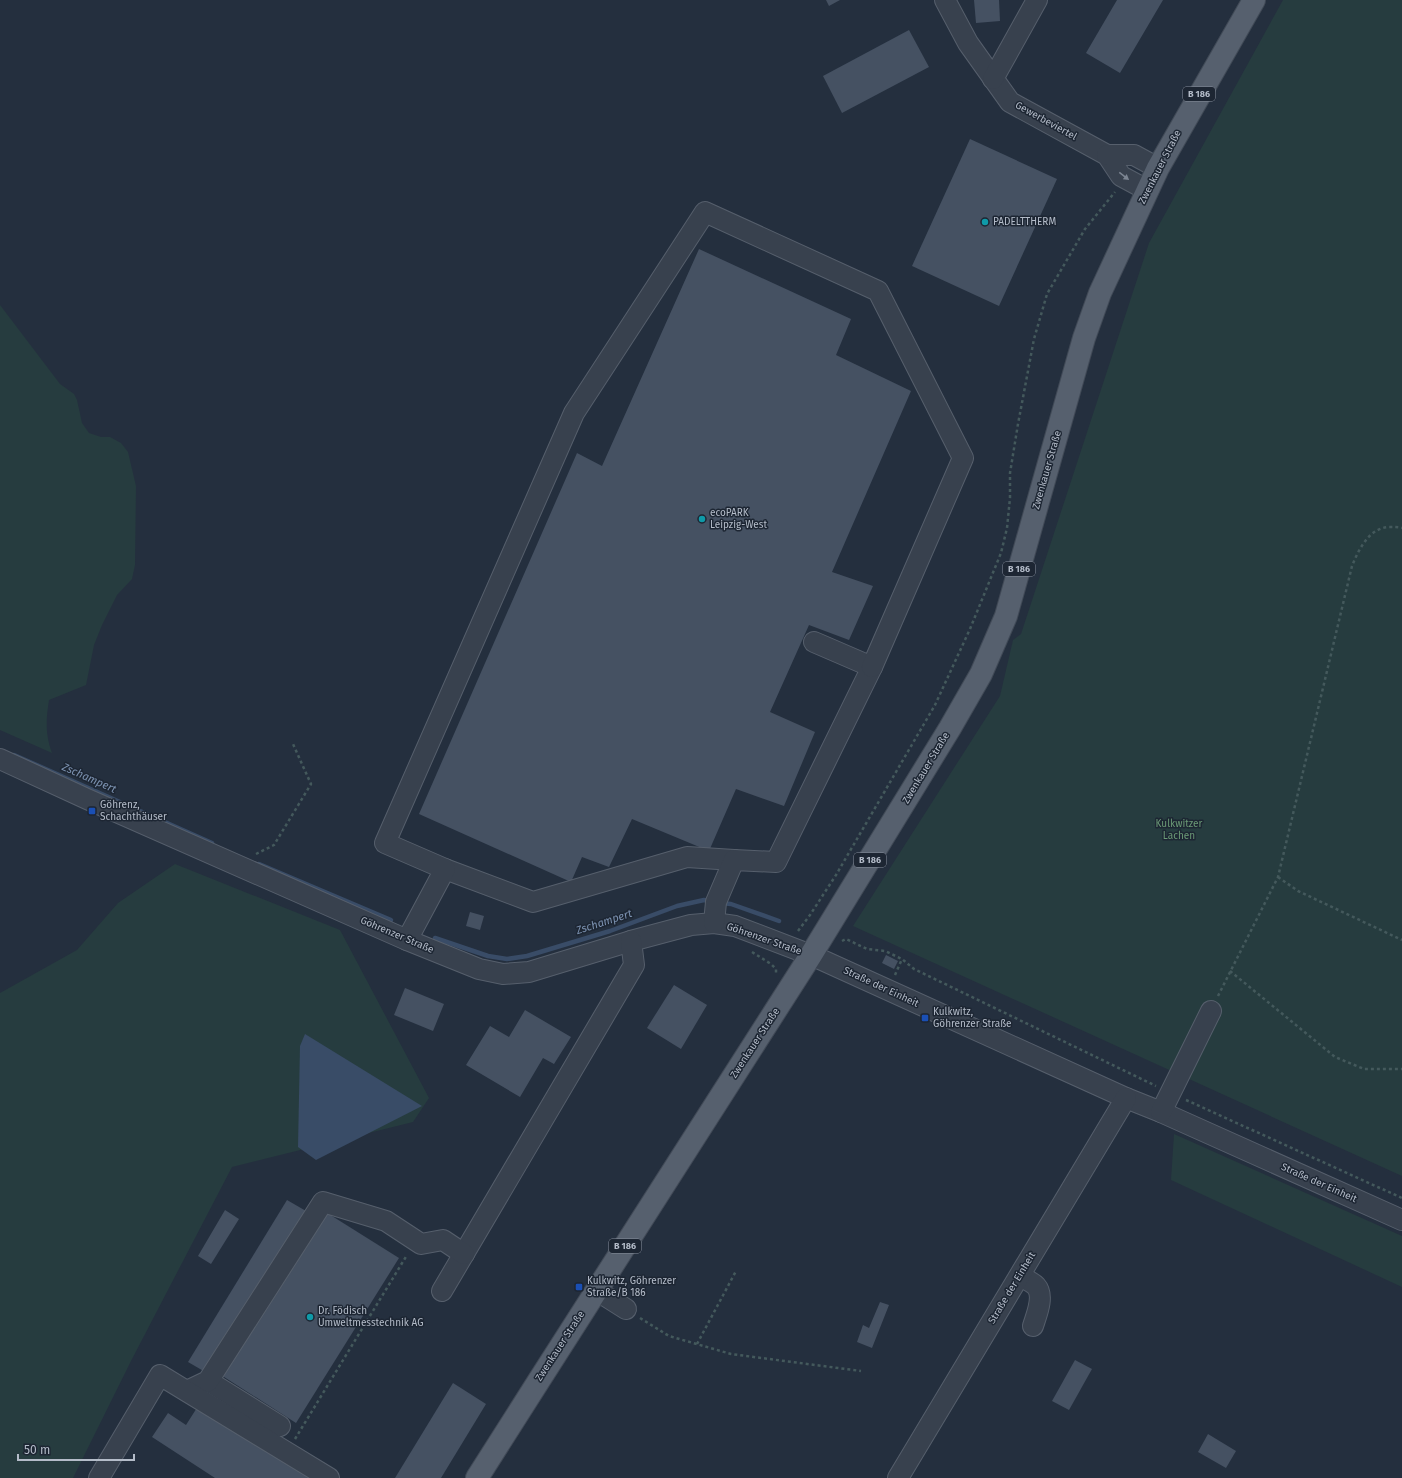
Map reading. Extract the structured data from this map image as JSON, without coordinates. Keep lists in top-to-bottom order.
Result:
{
  "streets": {
    "main road": ["B 186", "Zwenkauer Straße"],
    "street": ["Gewerbeviertel", "Göhrenzer Straße", "Straße der Einheit"]
  },
  "crossings": [
    ["Gewerbeviertel", "Zwenkauer Straße"],
    ["Zwenkauer Straße", "Göhrenzer Straße"],
    ["Zwenkauer Straße", "Straße der Einheit"],
    ["Göhrenzer Straße", "Straße der Einheit"]
  ],
  "water": ["Zschampert"],
  "parks": ["Kulkwitzer Lachen"],
  "places": {
    "other": ["PADELTTHERM", "ecoPARK Leipzig-West", "Dr. Födisch Umweltmesstechnik AG"],
    "transit": ["Göhrenz, Schachthäuser", "Kulkwitz, Göhrenzer Straße", "Kulkwitz, Göhrenzer Straße/B 186"]
  },
  "scale_bar": "50 m"
}
